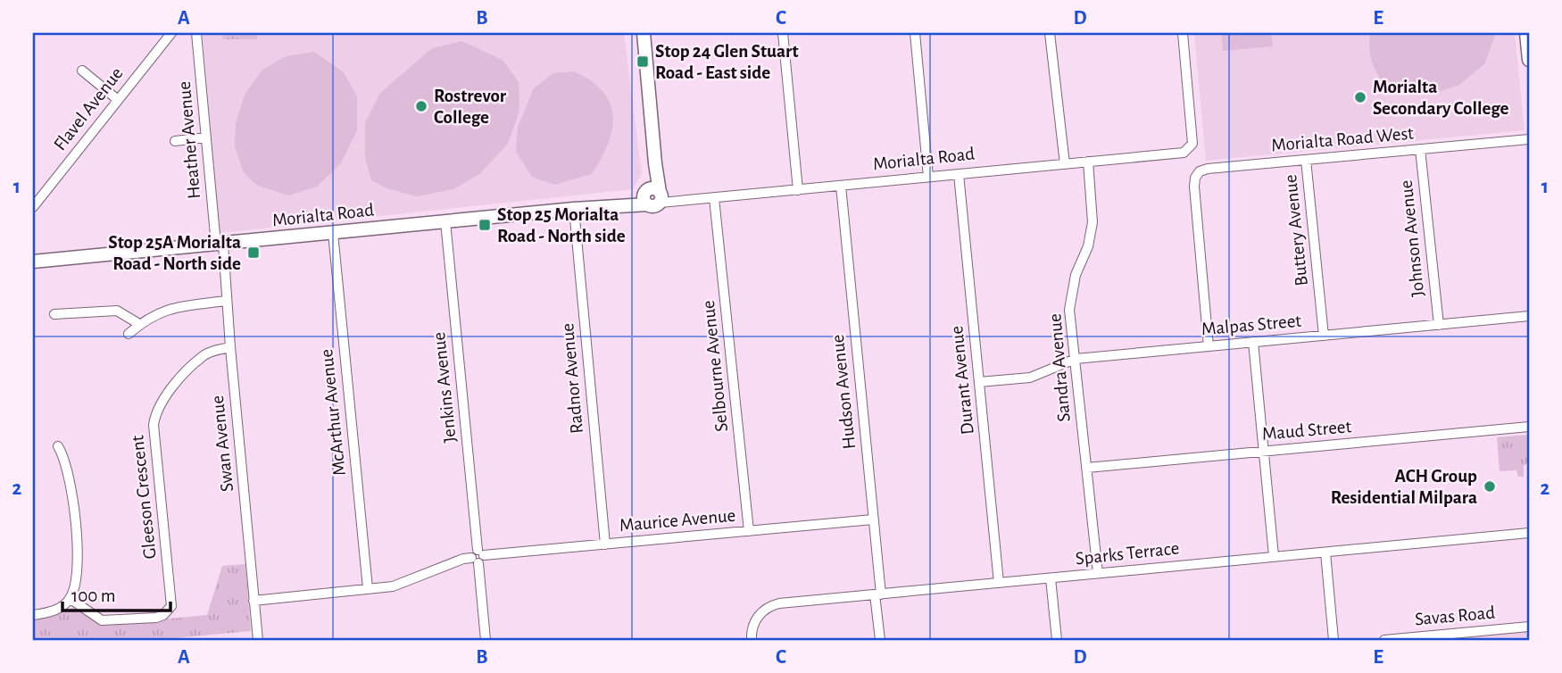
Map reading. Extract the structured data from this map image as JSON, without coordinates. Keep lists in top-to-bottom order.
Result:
{
  "streets": {
    "main road": ["Morialta Road"],
    "street": [
      "Flavel Avenue",
      "Morialta Road West",
      "Heather Avenue",
      "Buttery Avenue",
      "Johnson Avenue",
      "Malpas Street",
      "Selbourne Avenue",
      "Sandra Avenue",
      "Radnor Avenue",
      "Durant Avenue",
      "Jenkins Avenue",
      "Hudson Avenue",
      "McArthur Avenue",
      "Maud Street",
      "Swan Avenue",
      "Gleeson Crescent",
      "Maurice Avenue",
      "Sparks Terrace",
      "Savas Road"
    ]
  },
  "crossings": [
    ["Morialta Road West", "Buttery Avenue"],
    ["Morialta Road West", "Johnson Avenue"],
    ["Morialta Road West", "Malpas Street"],
    ["Heather Avenue", "Morialta Road"],
    ["Heather Avenue", "Swan Avenue"],
    ["Morialta Road", "Selbourne Avenue"],
    ["Morialta Road", "Sandra Avenue"],
    ["Morialta Road", "Radnor Avenue"],
    ["Morialta Road", "Durant Avenue"],
    ["Morialta Road", "Jenkins Avenue"],
    ["Morialta Road", "Hudson Avenue"],
    ["Morialta Road", "McArthur Avenue"],
    ["Morialta Road", "Swan Avenue"],
    ["Buttery Avenue", "Malpas Street"],
    ["Johnson Avenue", "Malpas Street"],
    ["Malpas Street", "Sandra Avenue"],
    ["Malpas Street", "Durant Avenue"],
    ["Selbourne Avenue", "Maurice Avenue"],
    ["Sandra Avenue", "Maud Street"],
    ["Sandra Avenue", "Sparks Terrace"],
    ["Radnor Avenue", "Maurice Avenue"],
    ["Durant Avenue", "Sparks Terrace"],
    ["Jenkins Avenue", "Maurice Avenue"],
    ["Hudson Avenue", "Maurice Avenue"],
    ["Hudson Avenue", "Sparks Terrace"],
    ["McArthur Avenue", "Maurice Avenue"],
    ["Swan Avenue", "Gleeson Crescent"],
    ["Swan Avenue", "Maurice Avenue"]
  ],
  "places": {
    "transit": ["Stop 24 Glen Stuart Road - East side", "Stop 25 Morialta Road - North side", "Stop 25A Morialta Road - North side"],
    "other": ["Morialta Secondary College", "Rostrevor College", "ACH Group Residential Milpara"]
  },
  "scale_bar": "100 m",
  "grid": {
    "columns": [
      "A",
      "B",
      "C",
      "D",
      "E"
    ],
    "rows": ["1", "2"]
  }
}
